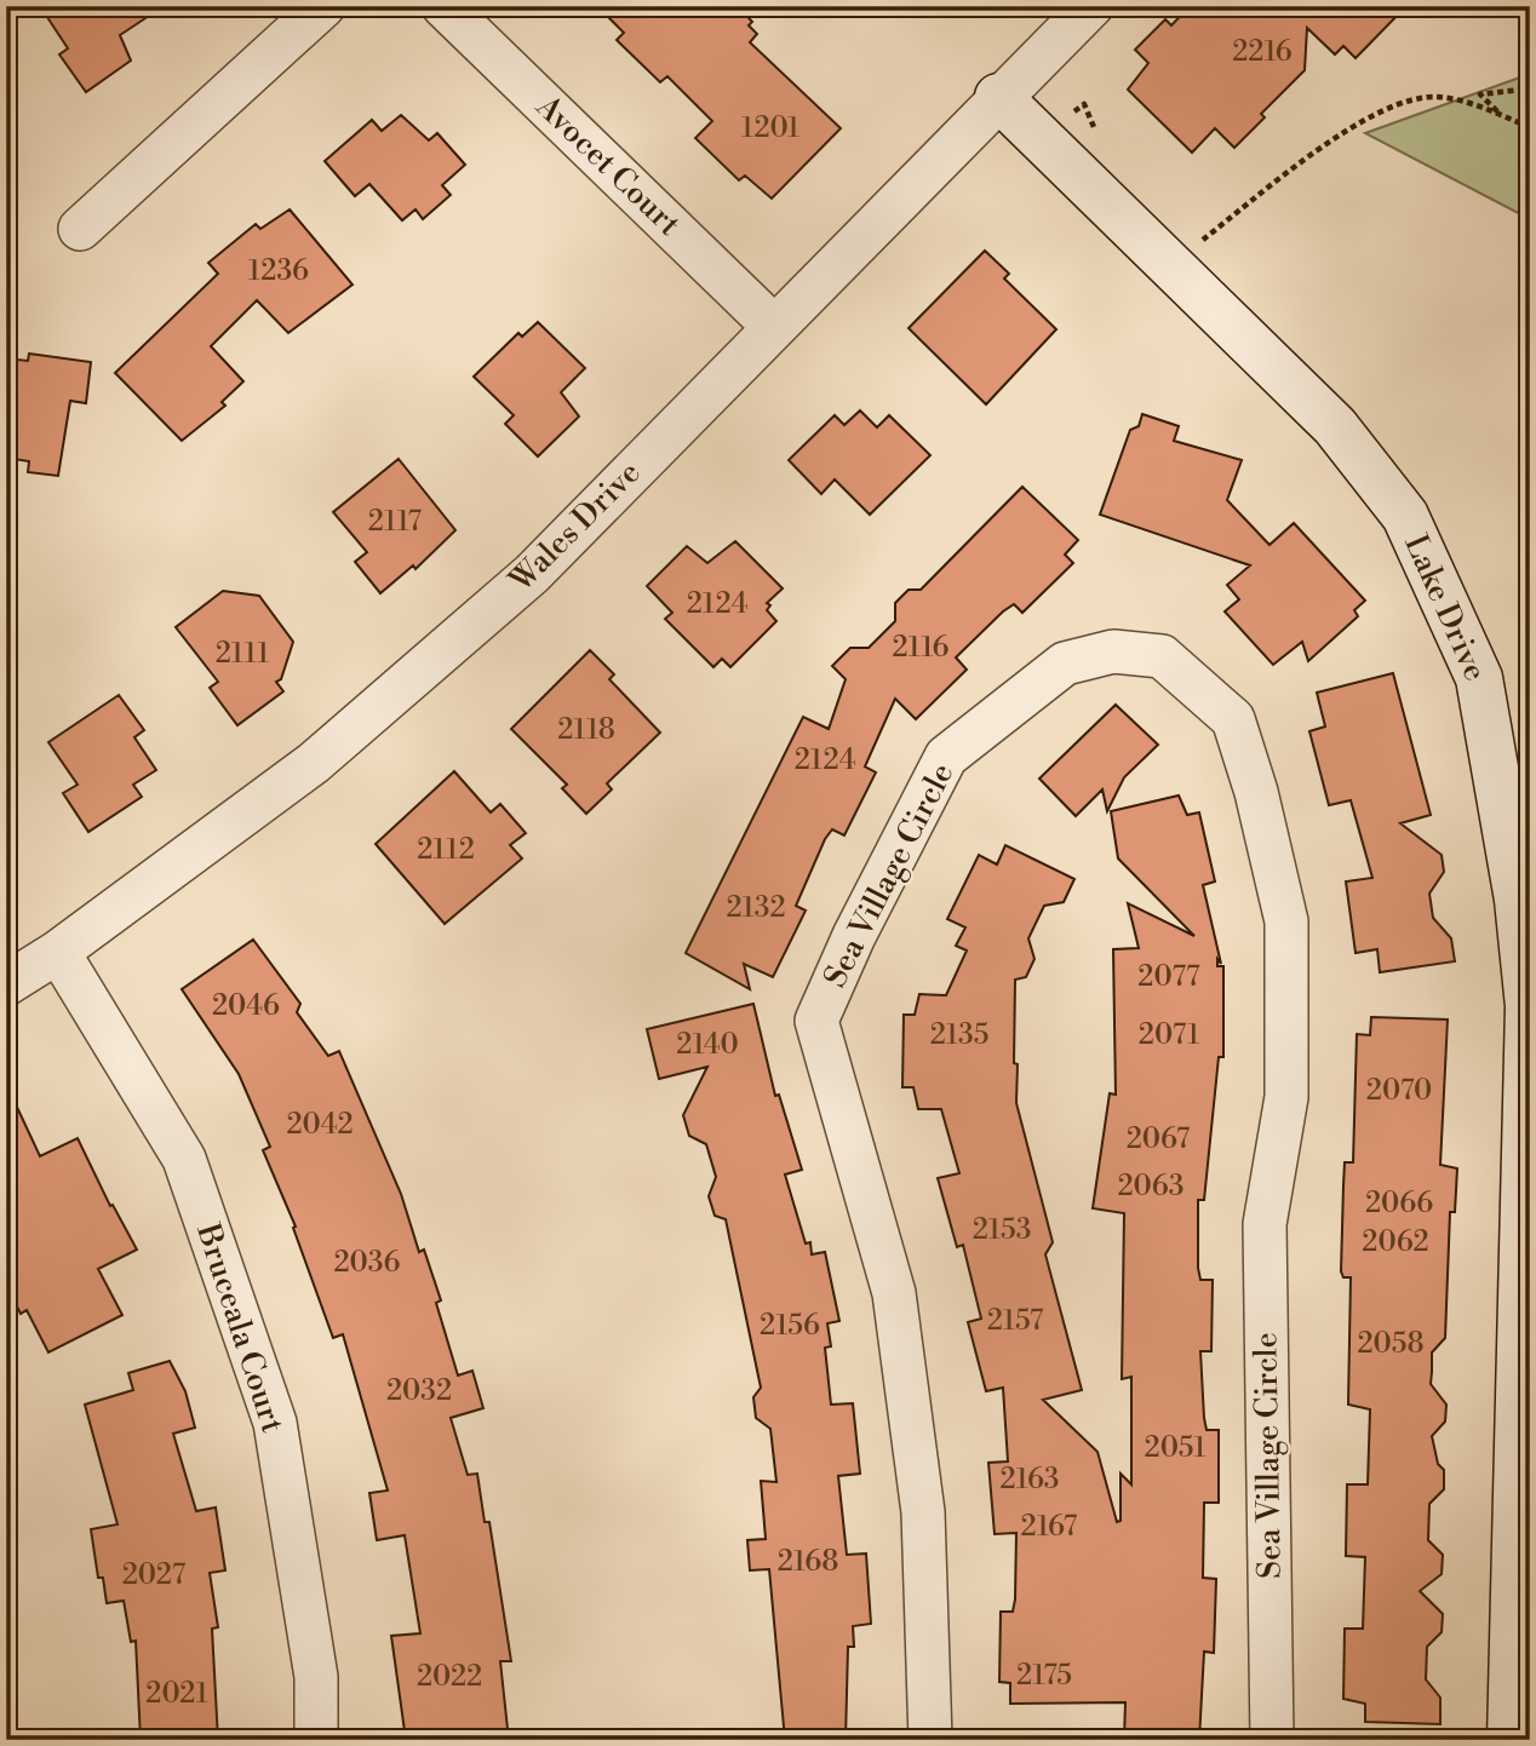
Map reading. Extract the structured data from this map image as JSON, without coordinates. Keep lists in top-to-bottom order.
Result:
{
  "streets": {
    "street": [
      "Avocet Court",
      "Wales Drive",
      "Lake Drive",
      "Sea Village Circle",
      "Bruceala Court"
    ]
  },
  "crossings": [
    ["Avocet Court", "Wales Drive"],
    ["Wales Drive", "Lake Drive"],
    ["Wales Drive", "Bruceala Court"]
  ],
  "house_numbers": [
    "2216",
    "1201",
    "1236",
    "2117",
    "2124",
    "2116",
    "2111",
    "2118",
    "2124",
    "2112",
    "2132",
    "2077",
    "2046",
    "2135",
    "2071",
    "2140",
    "2070",
    "2042",
    "2067",
    "2063",
    "2066",
    "2153",
    "2062",
    "2036",
    "2157",
    "2156",
    "2058",
    "2032",
    "2051",
    "2163",
    "2167",
    "2168",
    "2027",
    "2175",
    "2022",
    "2021"
  ]
}
